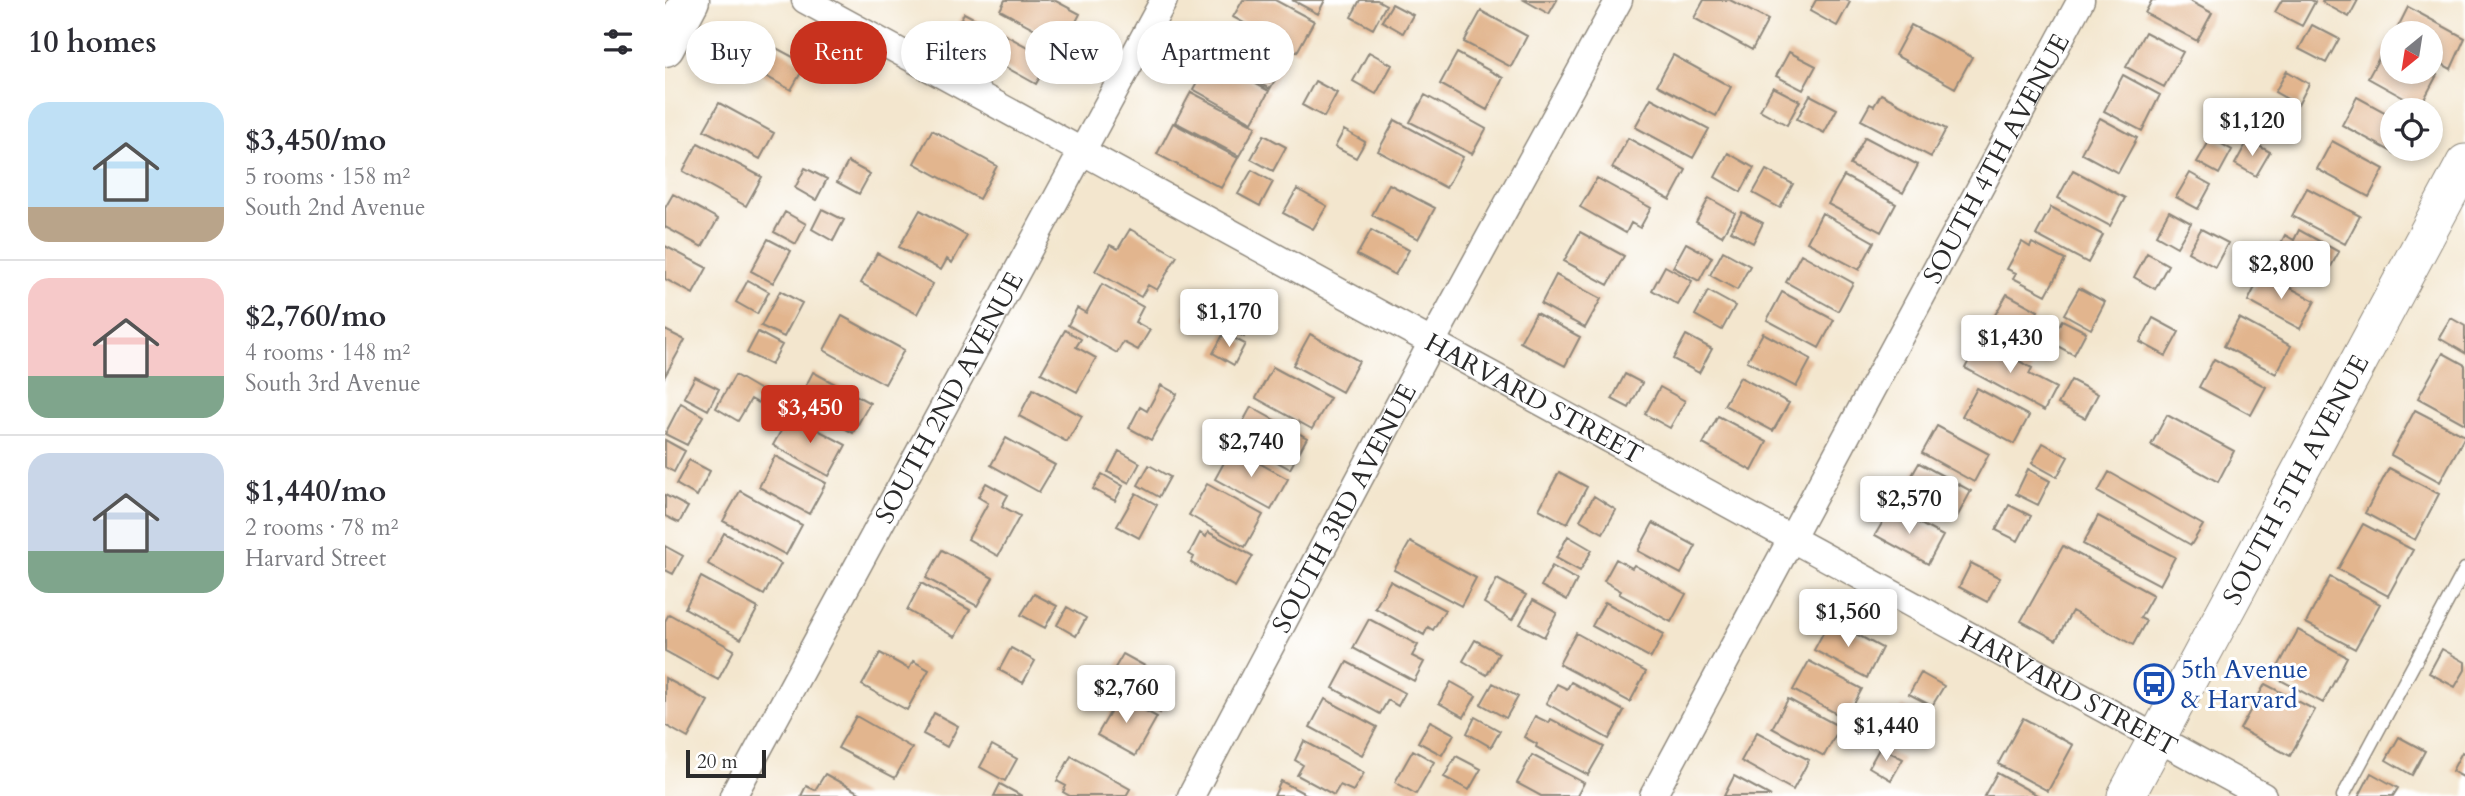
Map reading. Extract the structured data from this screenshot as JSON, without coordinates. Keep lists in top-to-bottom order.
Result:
{
  "streets": {
    "street": [
      "SOUTH 4TH AVENUE",
      "SOUTH 2ND AVENUE",
      "HARVARD STREET",
      "SOUTH 5TH AVENUE",
      "SOUTH 3RD AVENUE"
    ]
  },
  "crossings": [
    ["SOUTH 4TH AVENUE", "HARVARD STREET"],
    ["SOUTH 2ND AVENUE", "HARVARD STREET"],
    ["HARVARD STREET", "SOUTH 5TH AVENUE"],
    ["HARVARD STREET", "SOUTH 3RD AVENUE"]
  ],
  "places": {
    "bus stop": ["5th Avenue & Harvard"]
  },
  "scale_bar": "20 m",
  "north": "bottom left",
  "page": {
    "heading": "10 homes",
    "chip": [
      "Buy",
      "Rent",
      "Filters",
      "New",
      "Apartment"
    ],
    "list": [
      {
        "name": "$3,450/mo",
        "note": "5 rooms · 158 m² · South 2nd Avenue"
      },
      {
        "name": "$2,760/mo",
        "note": "4 rooms · 148 m² · South 3rd Avenue"
      },
      {
        "name": "$1,440/mo",
        "note": "2 rooms · 78 m² · Harvard Street"
      }
    ],
    "price": [
      "$1,120",
      "$2,800",
      "$1,170",
      "$1,430",
      "$3,450",
      "$2,740",
      "$2,570",
      "$1,560",
      "$2,760",
      "$1,440"
    ],
    "scale": "20 m"
  }
}
